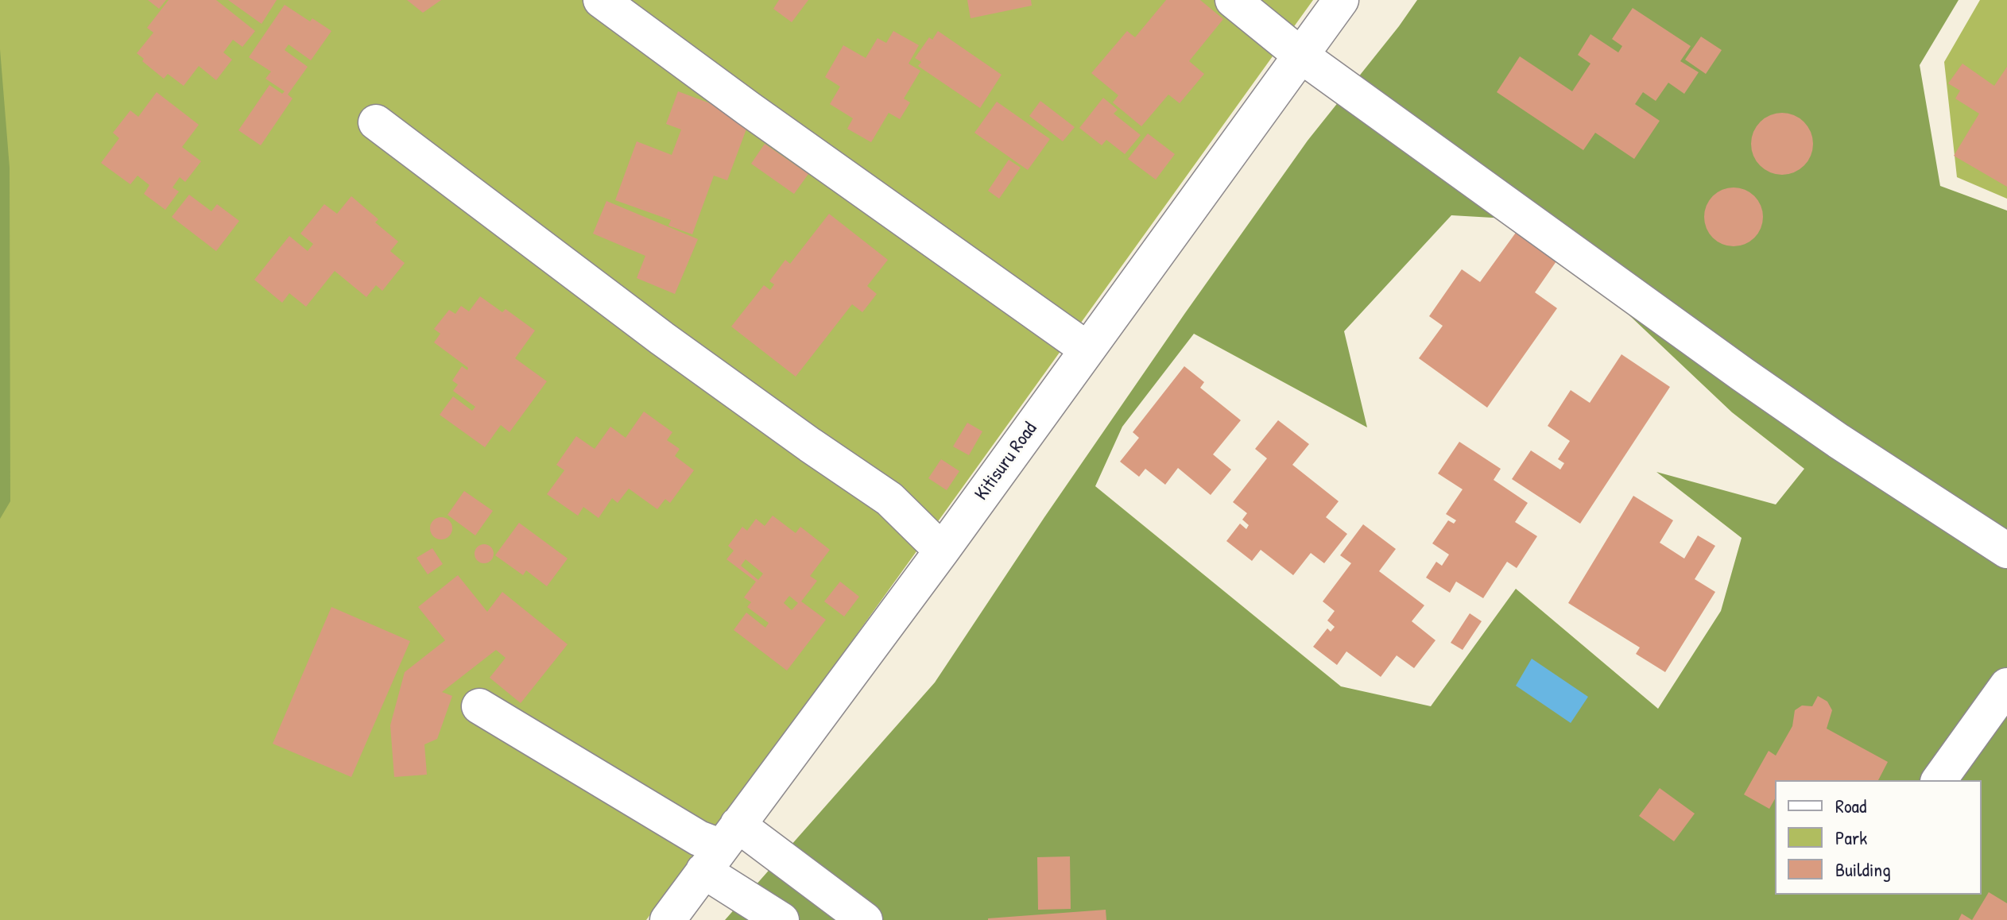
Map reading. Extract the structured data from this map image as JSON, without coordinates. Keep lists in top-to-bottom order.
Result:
{
  "streets": {
    "street": ["Kitisuru Road"]
  },
  "legend": ["Road", "Park", "Building"]
}
